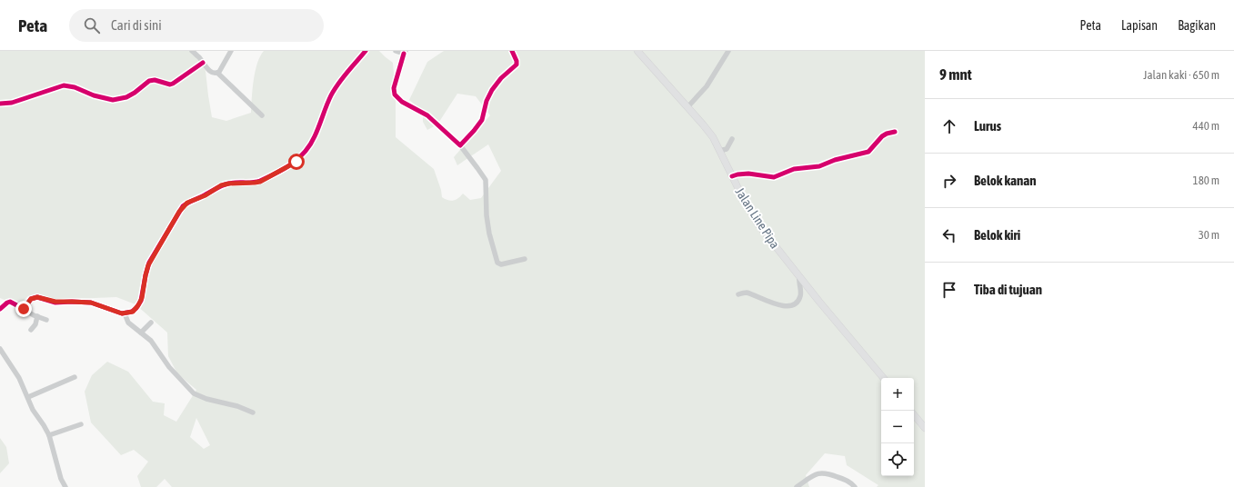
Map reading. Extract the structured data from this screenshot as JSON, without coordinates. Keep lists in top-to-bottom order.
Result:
{
  "streets": {
    "main road": ["Jalan Line Pipa"]
  },
  "page": {
    "header": "Peta",
    "search": "Cari di sini",
    "nav": ["Peta", "Lapisan", "Bagikan"],
    "heading": ["9 mnt", "Jalan kaki · 650 m"],
    "list": [
      ["Lurus", "440 m"],
      ["Belok kanan", "180 m"],
      ["Belok kiri", "30 m"],
      "Tiba di tujuan"
    ],
    "map_buttons": ["+", "−"]
  }
}
